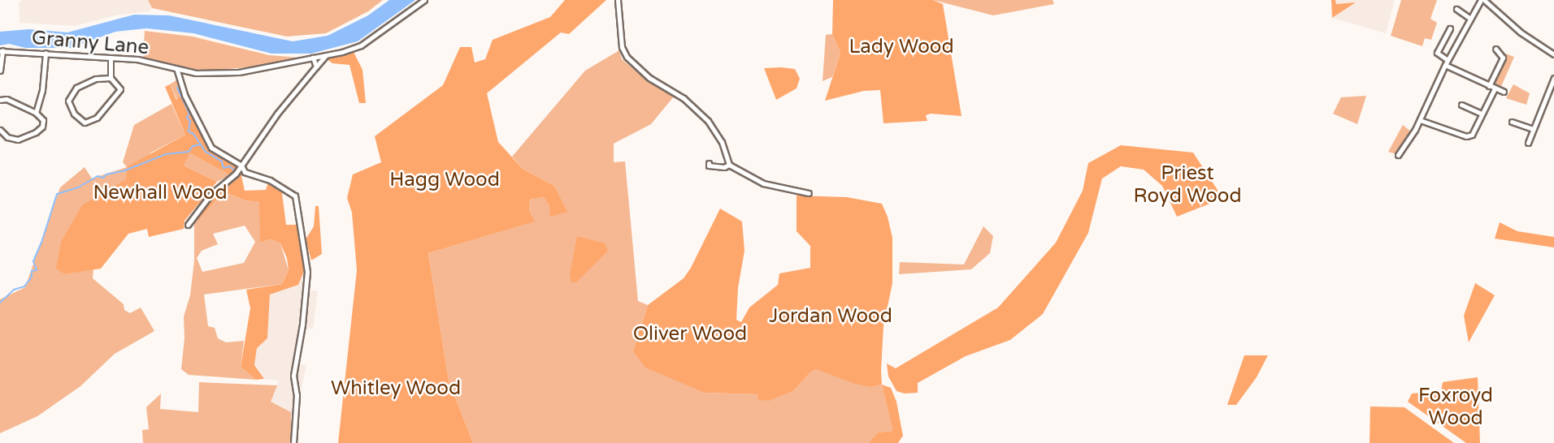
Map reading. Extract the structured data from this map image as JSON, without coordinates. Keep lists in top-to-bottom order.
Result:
{
  "streets": {
    "street": ["Granny Lane"]
  },
  "parks": [
    "Lady Wood",
    "Priest Royd Wood",
    "Hagg Wood",
    "Newhall Wood",
    "Jordan Wood",
    "Oliver Wood",
    "Whitley Wood",
    "Foxroyd Wood"
  ]
}
